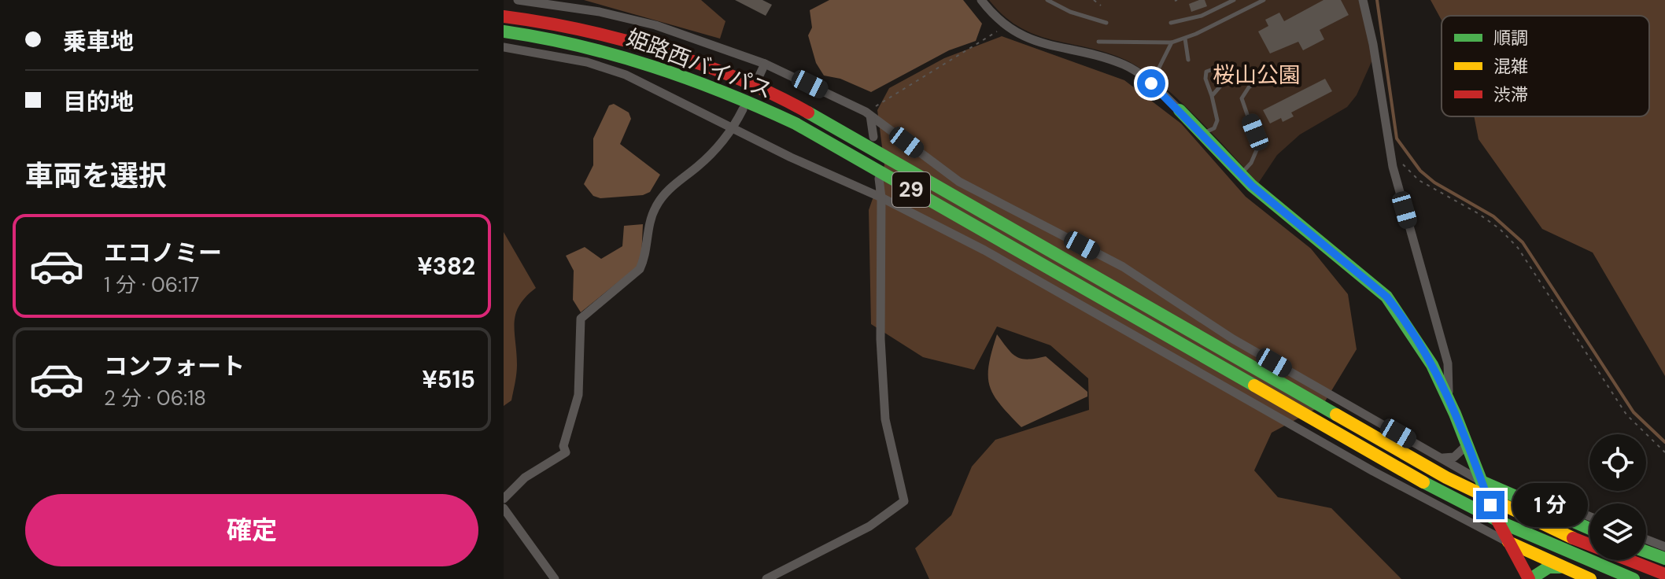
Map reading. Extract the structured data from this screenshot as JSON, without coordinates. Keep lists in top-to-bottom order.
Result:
{
  "streets": {
    "main road": ["姫路西バイパス", "29"]
  },
  "parks": ["桜山公園"],
  "legend": ["順調", "混雑", "渋滞"],
  "page": {
    "banner": ["乗車地", "目的地"],
    "heading": "車両を選択",
    "list": [
      {
        "name": "エコノミー",
        "note": "1 分 · 06:17",
        "value": "¥382"
      },
      {
        "name": "コンフォート",
        "note": "2 分 · 06:18",
        "value": "¥515"
      }
    ],
    "buttons": "確定",
    "bubble": "1 分"
  }
}
